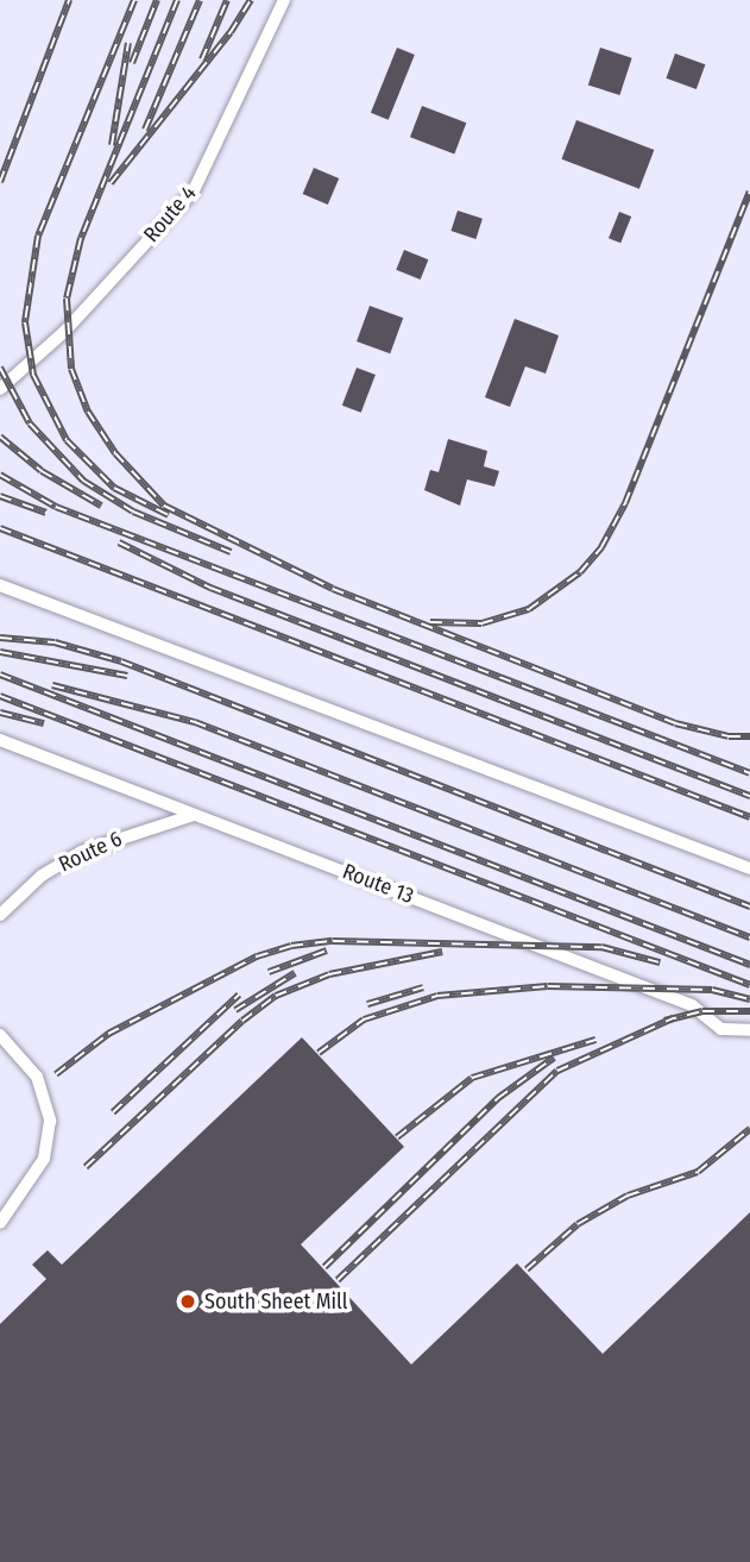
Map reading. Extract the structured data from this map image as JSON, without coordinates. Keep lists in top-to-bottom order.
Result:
{
  "streets": {
    "street": ["Route 4", "Route 6", "Route 13"]
  },
  "crossings": [
    ["Route 6", "Route 13"]
  ],
  "places": ["South Sheet Mill"]
}
